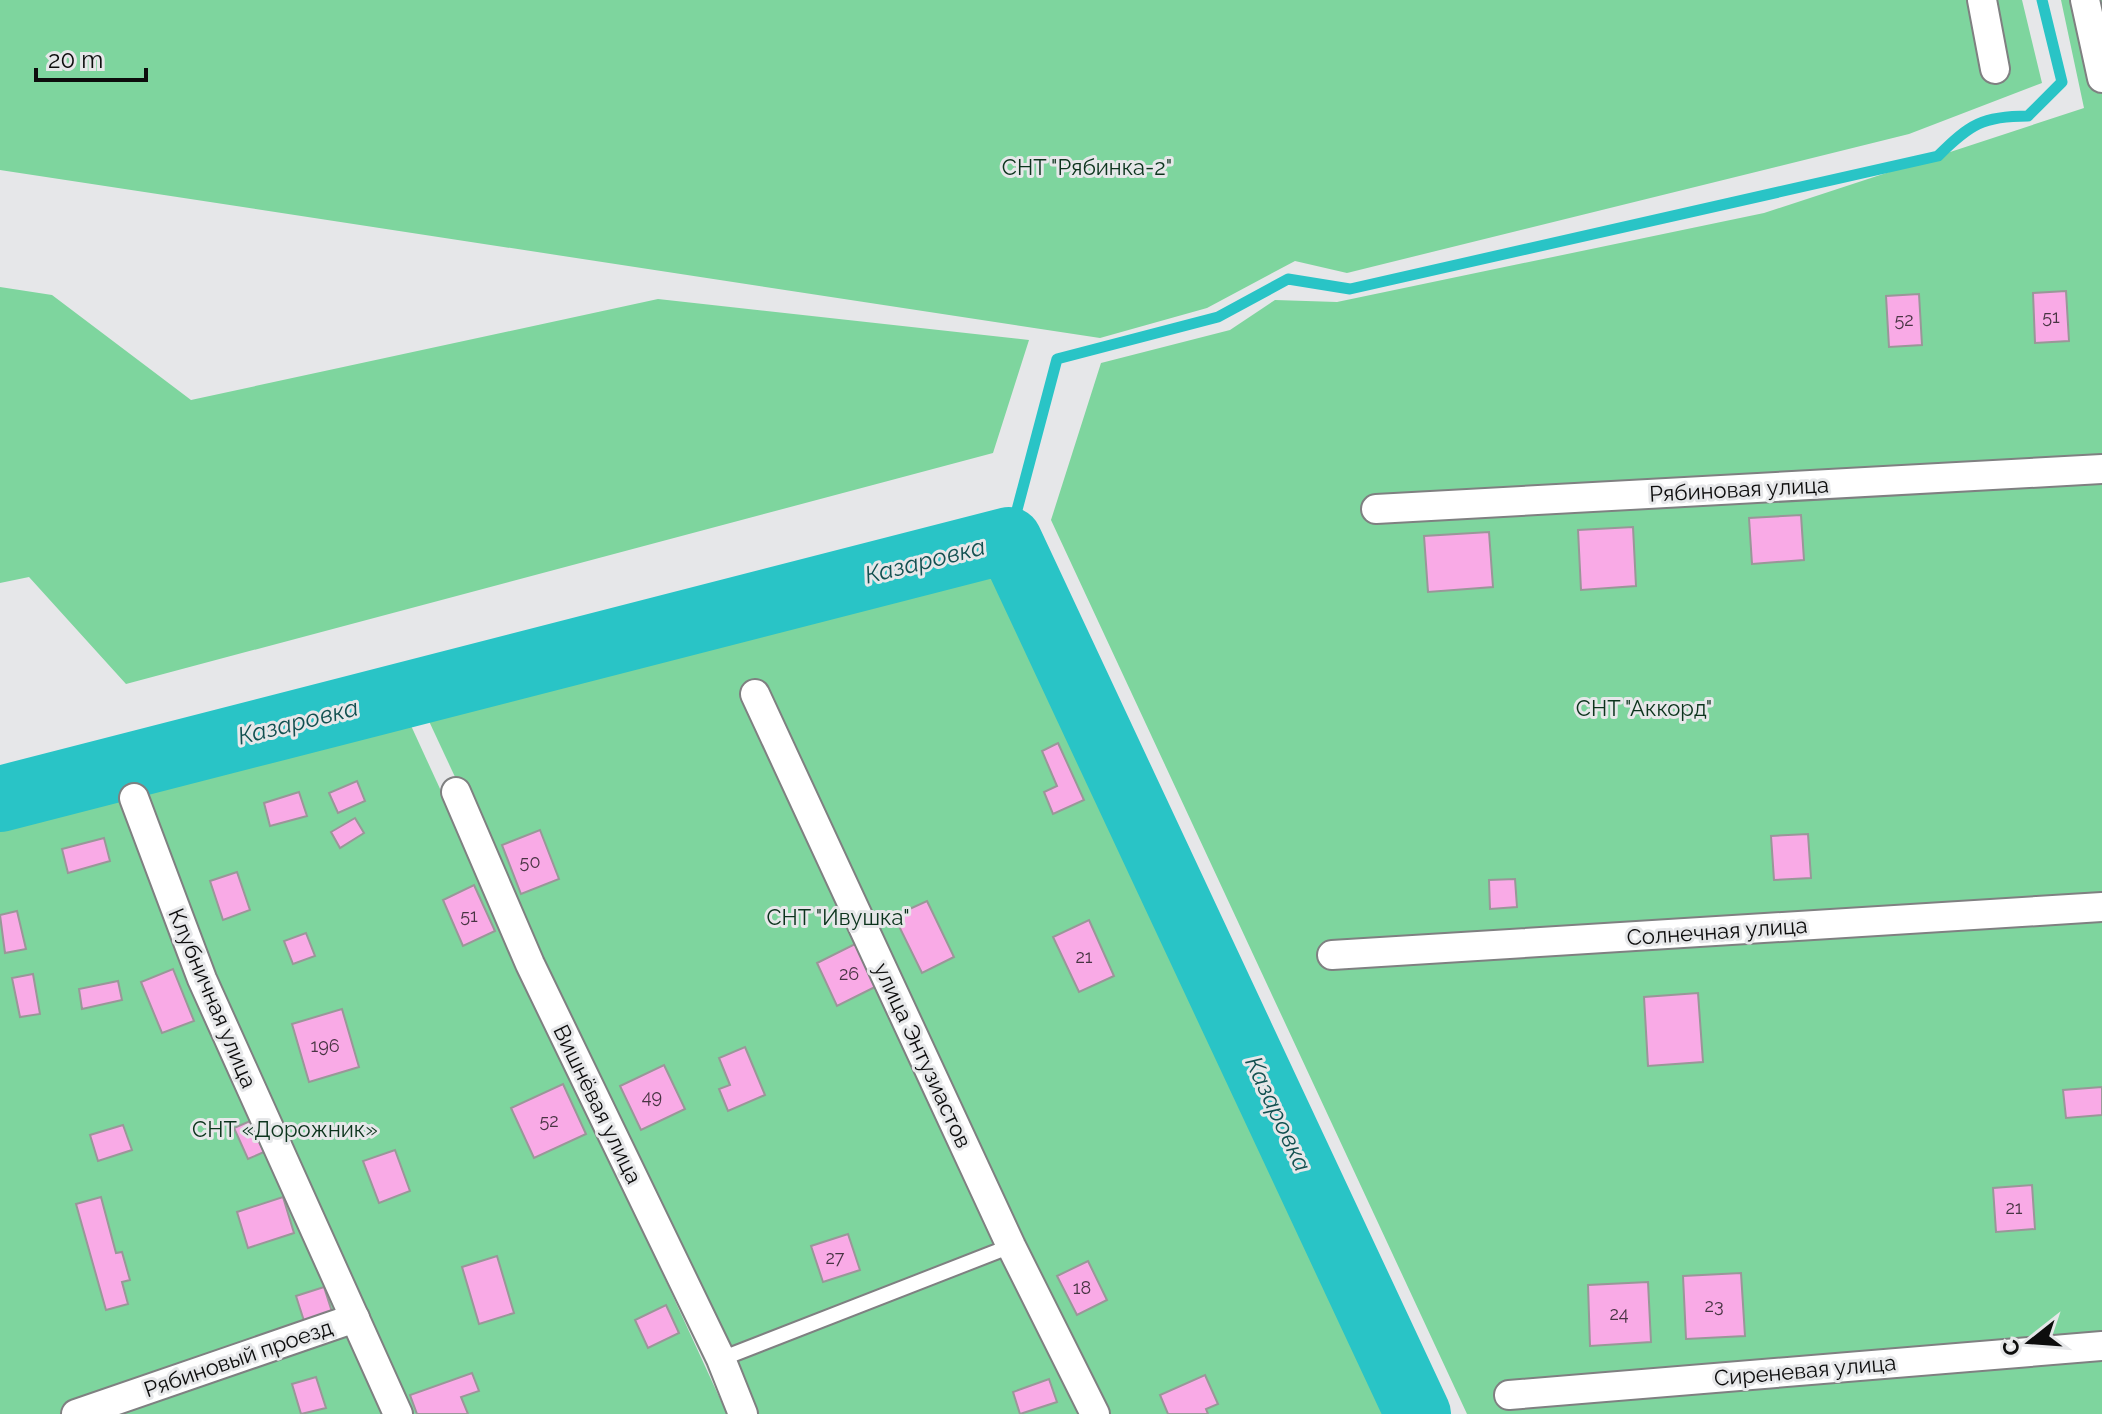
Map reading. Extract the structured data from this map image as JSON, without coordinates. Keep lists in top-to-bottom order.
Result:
{
  "streets": {
    "street": [
      "Рябиновая улица",
      "Солнечная улица",
      "Клубничная улица",
      "улица Энтузиастов",
      "Вишнёвая улица",
      "Рябиновый проезд",
      "Сиреневая улица"
    ]
  },
  "crossings": [
    ["Клубничная улица", "Рябиновый проезд"]
  ],
  "water": ["Казаровка"],
  "parks": [
    "СНТ \"Рябинка-2\"",
    "СНТ \"Аккорд\"",
    "СНТ \"Ивушка\"",
    "СНТ «Дорожник»"
  ],
  "house_numbers": [
    "51",
    "52",
    "50",
    "51",
    "21",
    "26",
    "196",
    "49",
    "52",
    "21",
    "27",
    "18",
    "23",
    "24"
  ],
  "scale_bar": "20 m",
  "north": "left"
}
